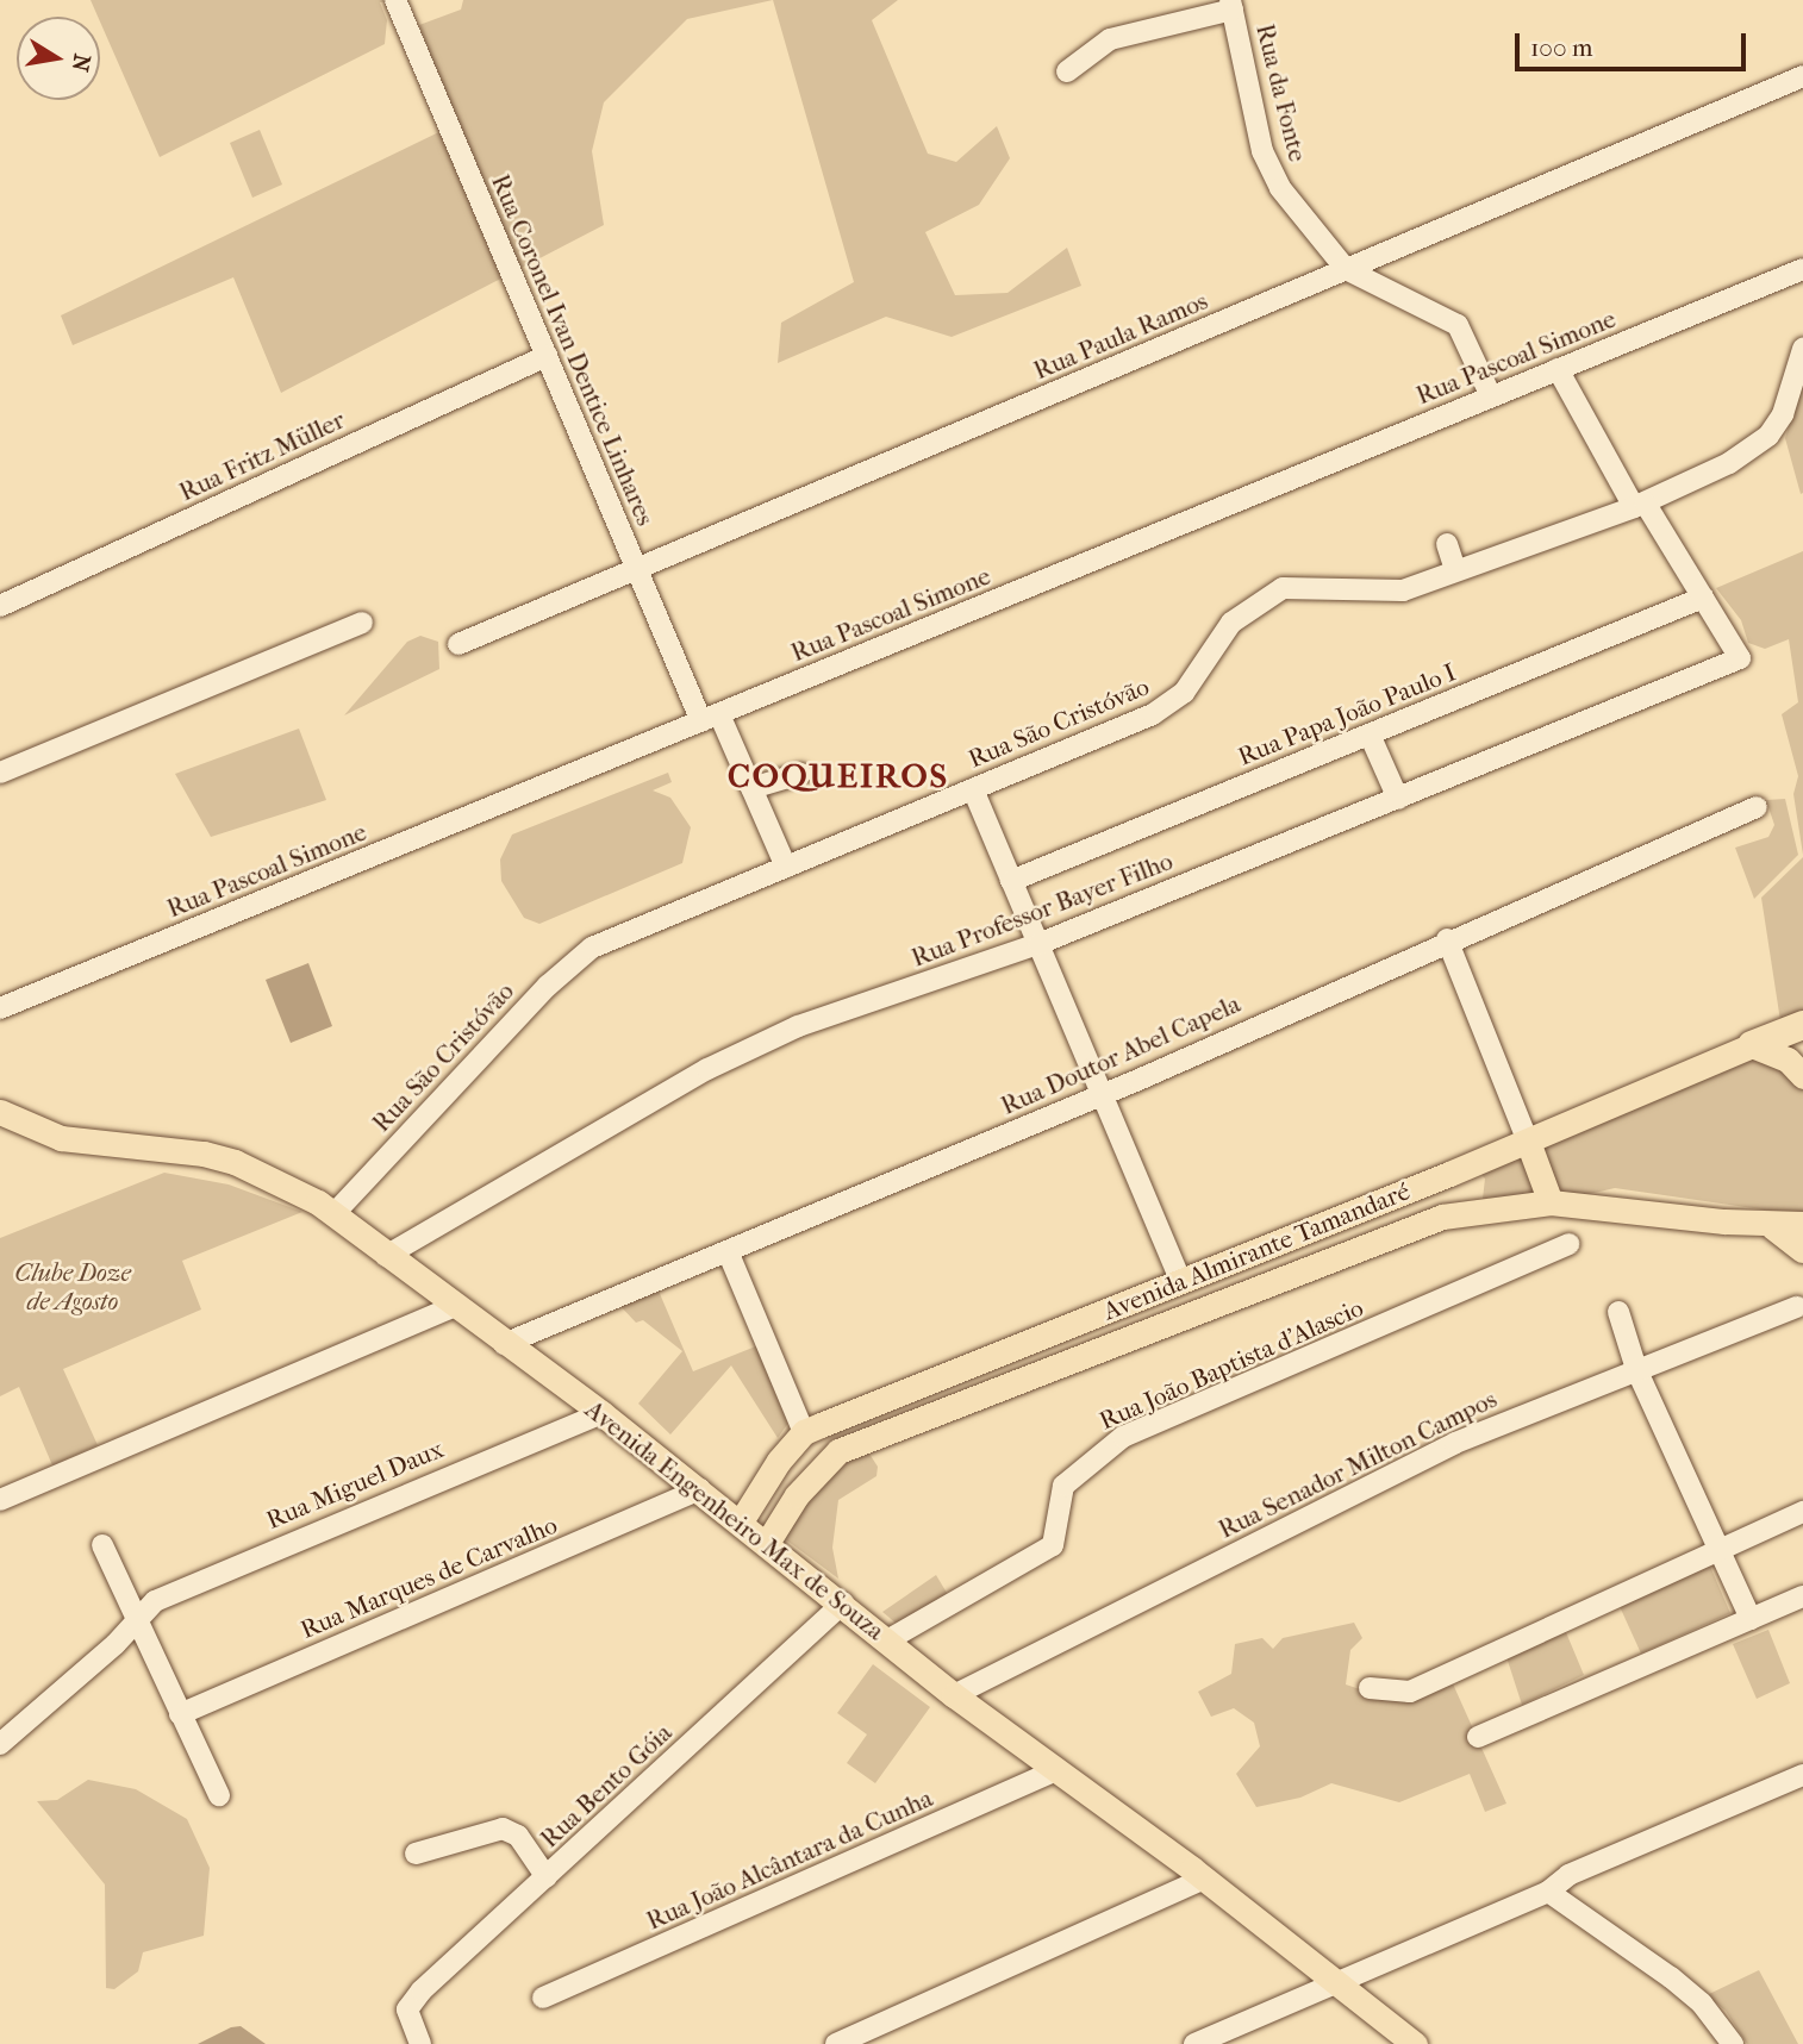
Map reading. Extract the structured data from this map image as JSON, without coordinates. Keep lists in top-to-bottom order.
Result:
{
  "streets": {
    "main road": ["Avenida Almirante Tamandaré", "Avenida Engenheiro Max de Souza"],
    "street": [
      "Rua da Fonte",
      "Rua Paula Ramos",
      "Rua Coronel Ivan Dentice Linhares",
      "Rua Pascoal Simone",
      "Rua Fritz Müller",
      "Rua Papa João Paulo I",
      "Rua São Cristóvão",
      "Rua Professor Bayer Filho",
      "Rua Doutor Abel Capela",
      "Rua João Baptista d'Alascio",
      "Rua Senador Milton Campos",
      "Rua Miguel Daux",
      "Rua Marques de Carvalho",
      "Rua Bento Góia",
      "Rua João Alcântara da Cunha"
    ]
  },
  "crossings": [
    ["Rua da Fonte", "Rua Paula Ramos"],
    ["Rua da Fonte", "Rua Pascoal Simone"],
    ["Rua Paula Ramos", "Rua Coronel Ivan Dentice Linhares"],
    ["Rua Coronel Ivan Dentice Linhares", "Rua Pascoal Simone"],
    ["Rua Coronel Ivan Dentice Linhares", "Rua Fritz Müller"],
    ["Rua Coronel Ivan Dentice Linhares", "Rua São Cristóvão"],
    ["Rua Papa João Paulo I", "Rua Professor Bayer Filho"],
    ["Rua São Cristóvão", "Avenida Engenheiro Max de Souza"],
    ["Rua Professor Bayer Filho", "Avenida Engenheiro Max de Souza"],
    ["Rua Doutor Abel Capela", "Avenida Engenheiro Max de Souza"],
    ["Avenida Almirante Tamandaré", "Avenida Engenheiro Max de Souza"],
    ["Rua João Baptista d'Alascio", "Avenida Engenheiro Max de Souza"],
    ["Rua Senador Milton Campos", "Avenida Engenheiro Max de Souza"],
    ["Rua Miguel Daux", "Avenida Engenheiro Max de Souza"],
    ["Avenida Engenheiro Max de Souza", "Rua Marques de Carvalho"],
    ["Avenida Engenheiro Max de Souza", "Rua Bento Góia"],
    ["Avenida Engenheiro Max de Souza", "Rua João Alcântara da Cunha"]
  ],
  "districts": ["COQUEIROS"],
  "parks": ["Clube Doze de Agosto"],
  "scale_bar": "100 m",
  "north": "right"
}
